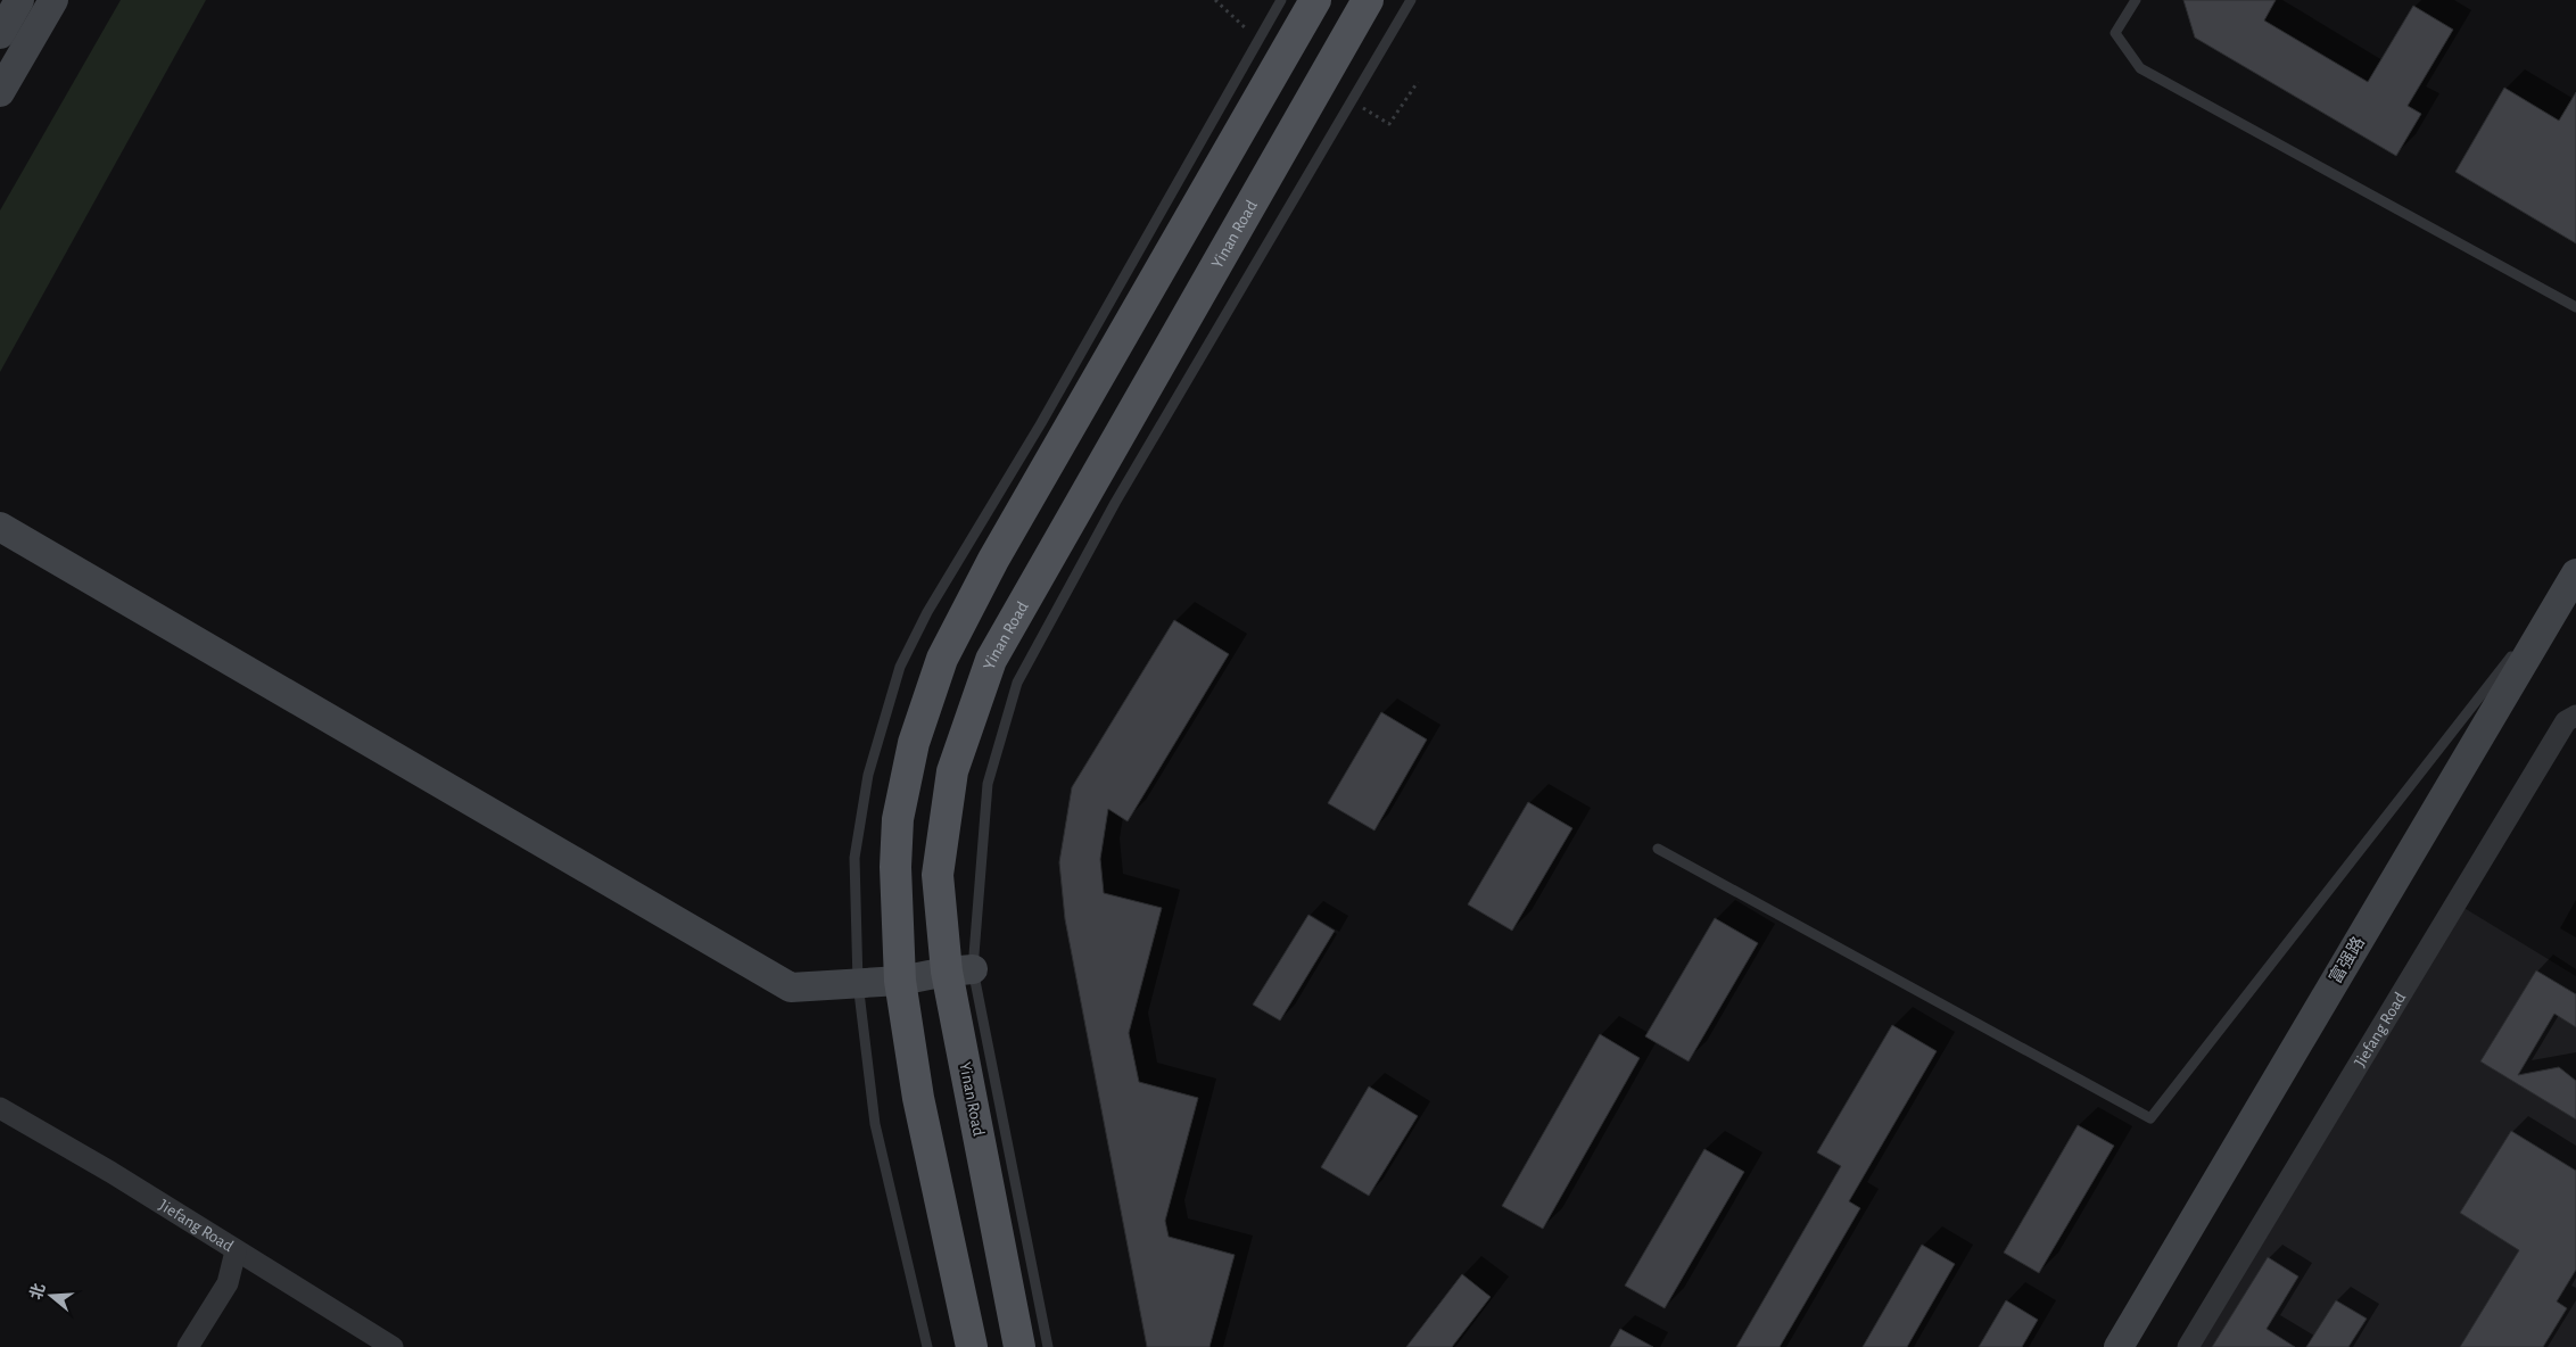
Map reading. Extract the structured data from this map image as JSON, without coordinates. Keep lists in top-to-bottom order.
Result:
{
  "streets": {
    "main road": ["Yinan Road"],
    "street": ["富强路", "Jiefang Road"]
  },
  "north": "left"
}
